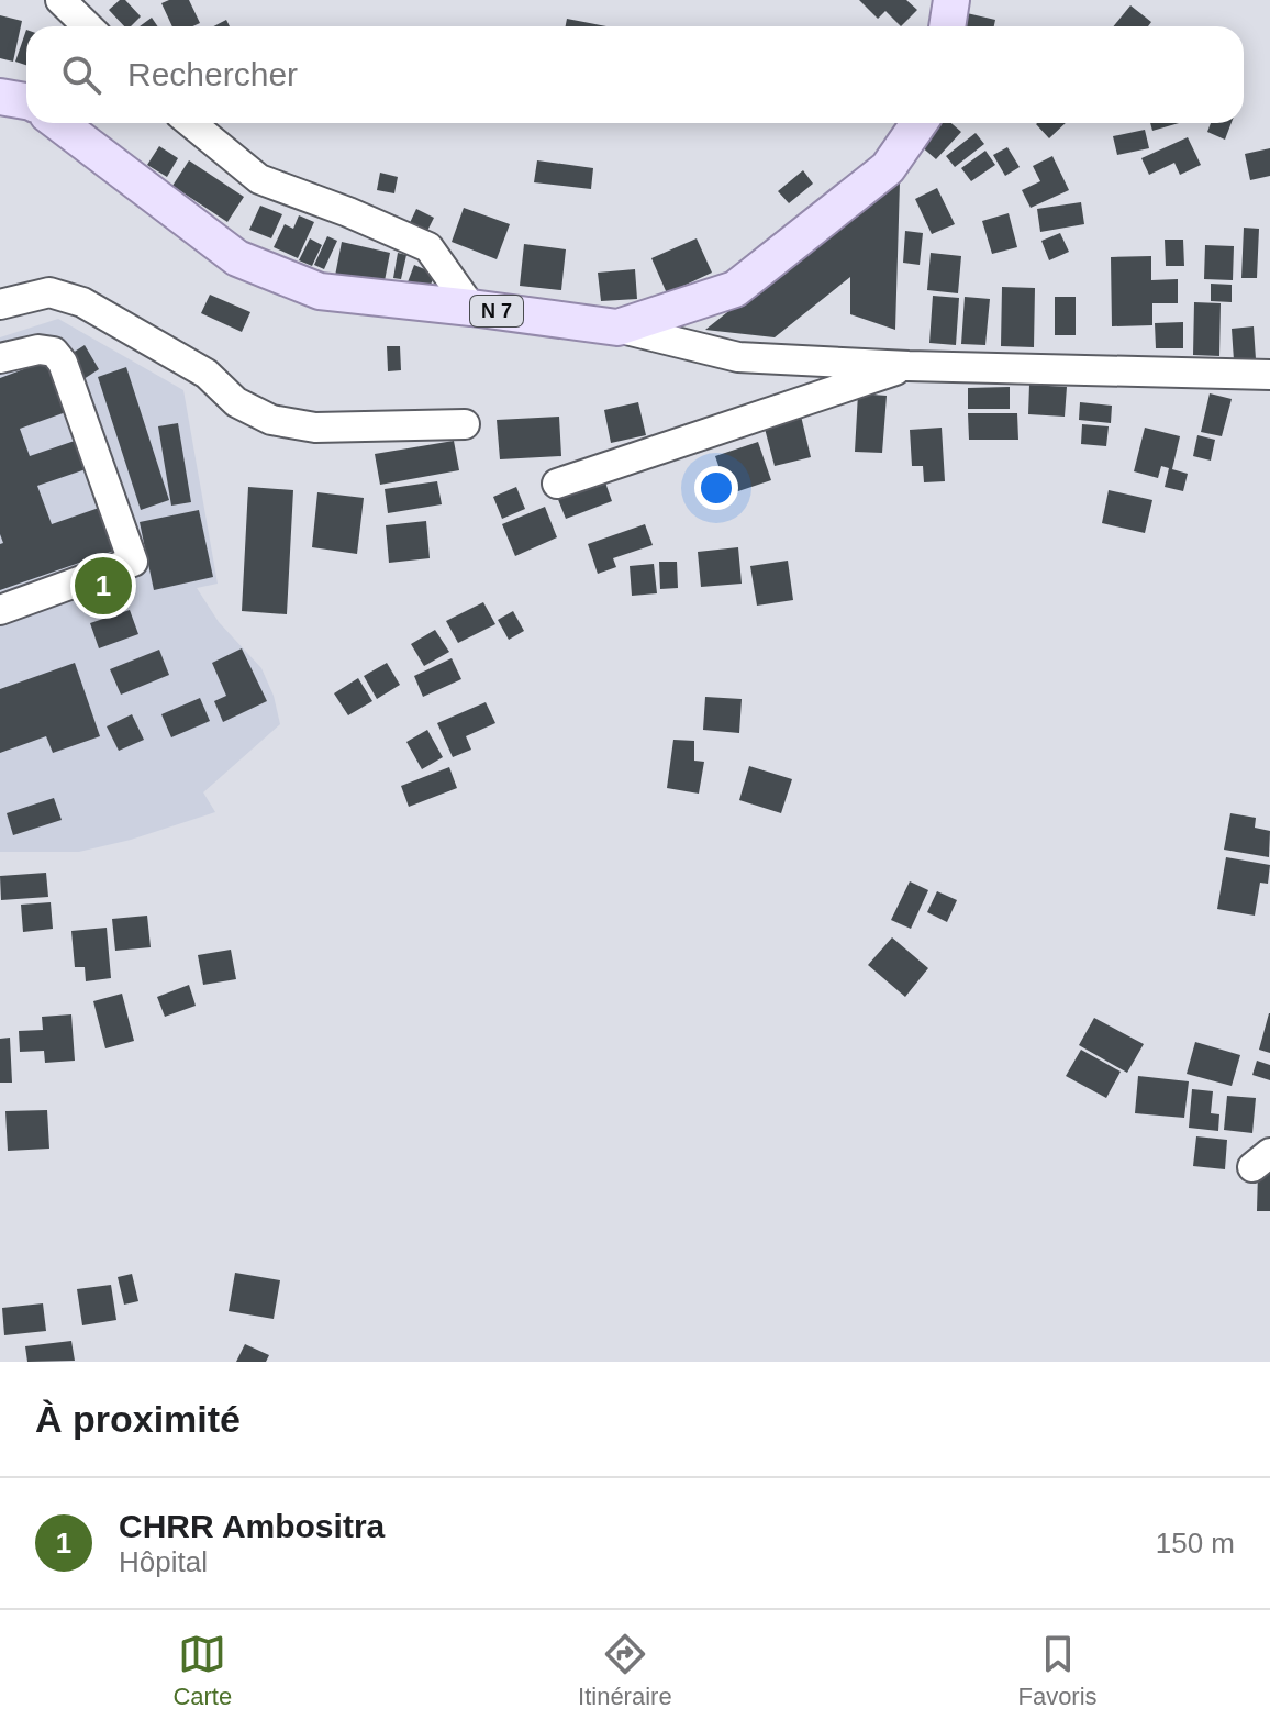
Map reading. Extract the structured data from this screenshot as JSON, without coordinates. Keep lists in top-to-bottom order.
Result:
{
  "streets": {
    "main road": ["N 7"]
  },
  "page": {
    "search": "Rechercher",
    "pins": "1",
    "heading": "À proximité",
    "list": [
      {
        "mark": "1",
        "name": "CHRR Ambositra",
        "note": "Hôpital",
        "value": "150 m"
      }
    ],
    "nav": ["Carte", "Itinéraire", "Favoris"]
  }
}
